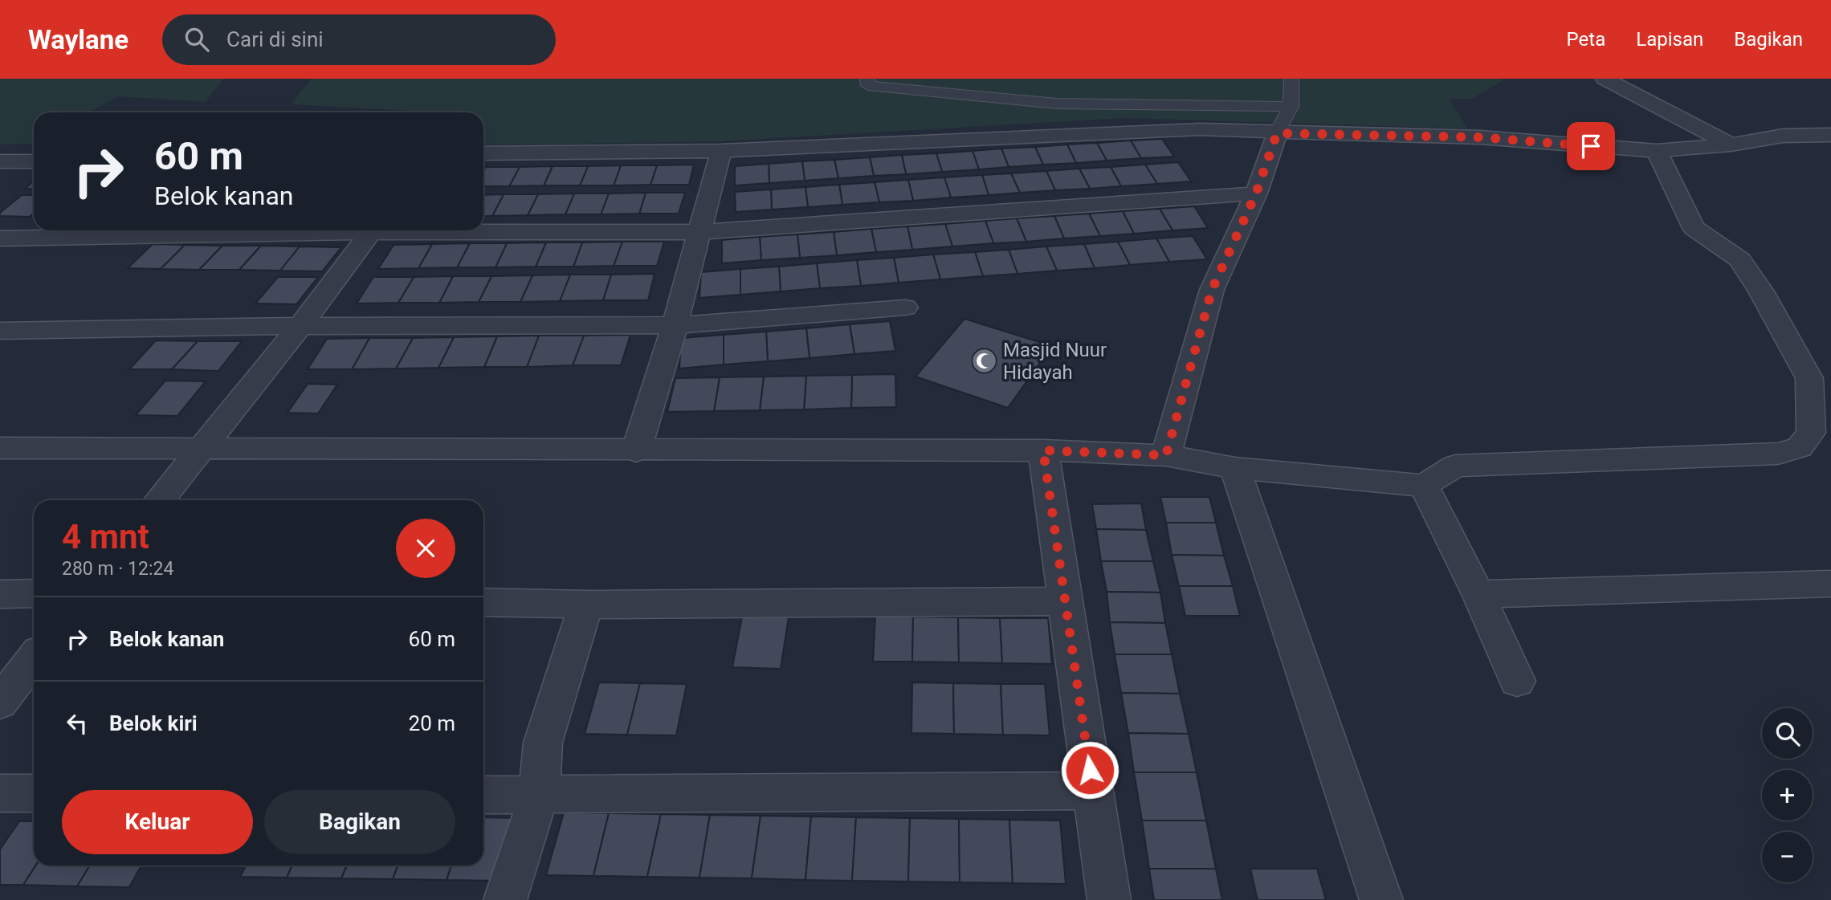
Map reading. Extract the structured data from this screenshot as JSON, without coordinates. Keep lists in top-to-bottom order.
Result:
{
  "places": {
    "mosque": ["Masjid Nuur Hidayah"]
  },
  "page": {
    "header": "Waylane",
    "search": "Cari di sini",
    "nav": ["Peta", "Lapisan", "Bagikan"],
    "turn": ["60 m", "Belok kanan"],
    "heading": ["4 mnt", "280 m · 12:24"],
    "list": [
      {
        "name": "Belok kanan",
        "value": "60 m"
      },
      {
        "name": "Belok kiri",
        "value": "20 m"
      }
    ],
    "map_buttons": ["+", "−"],
    "buttons": ["Keluar", "Bagikan"]
  }
}
